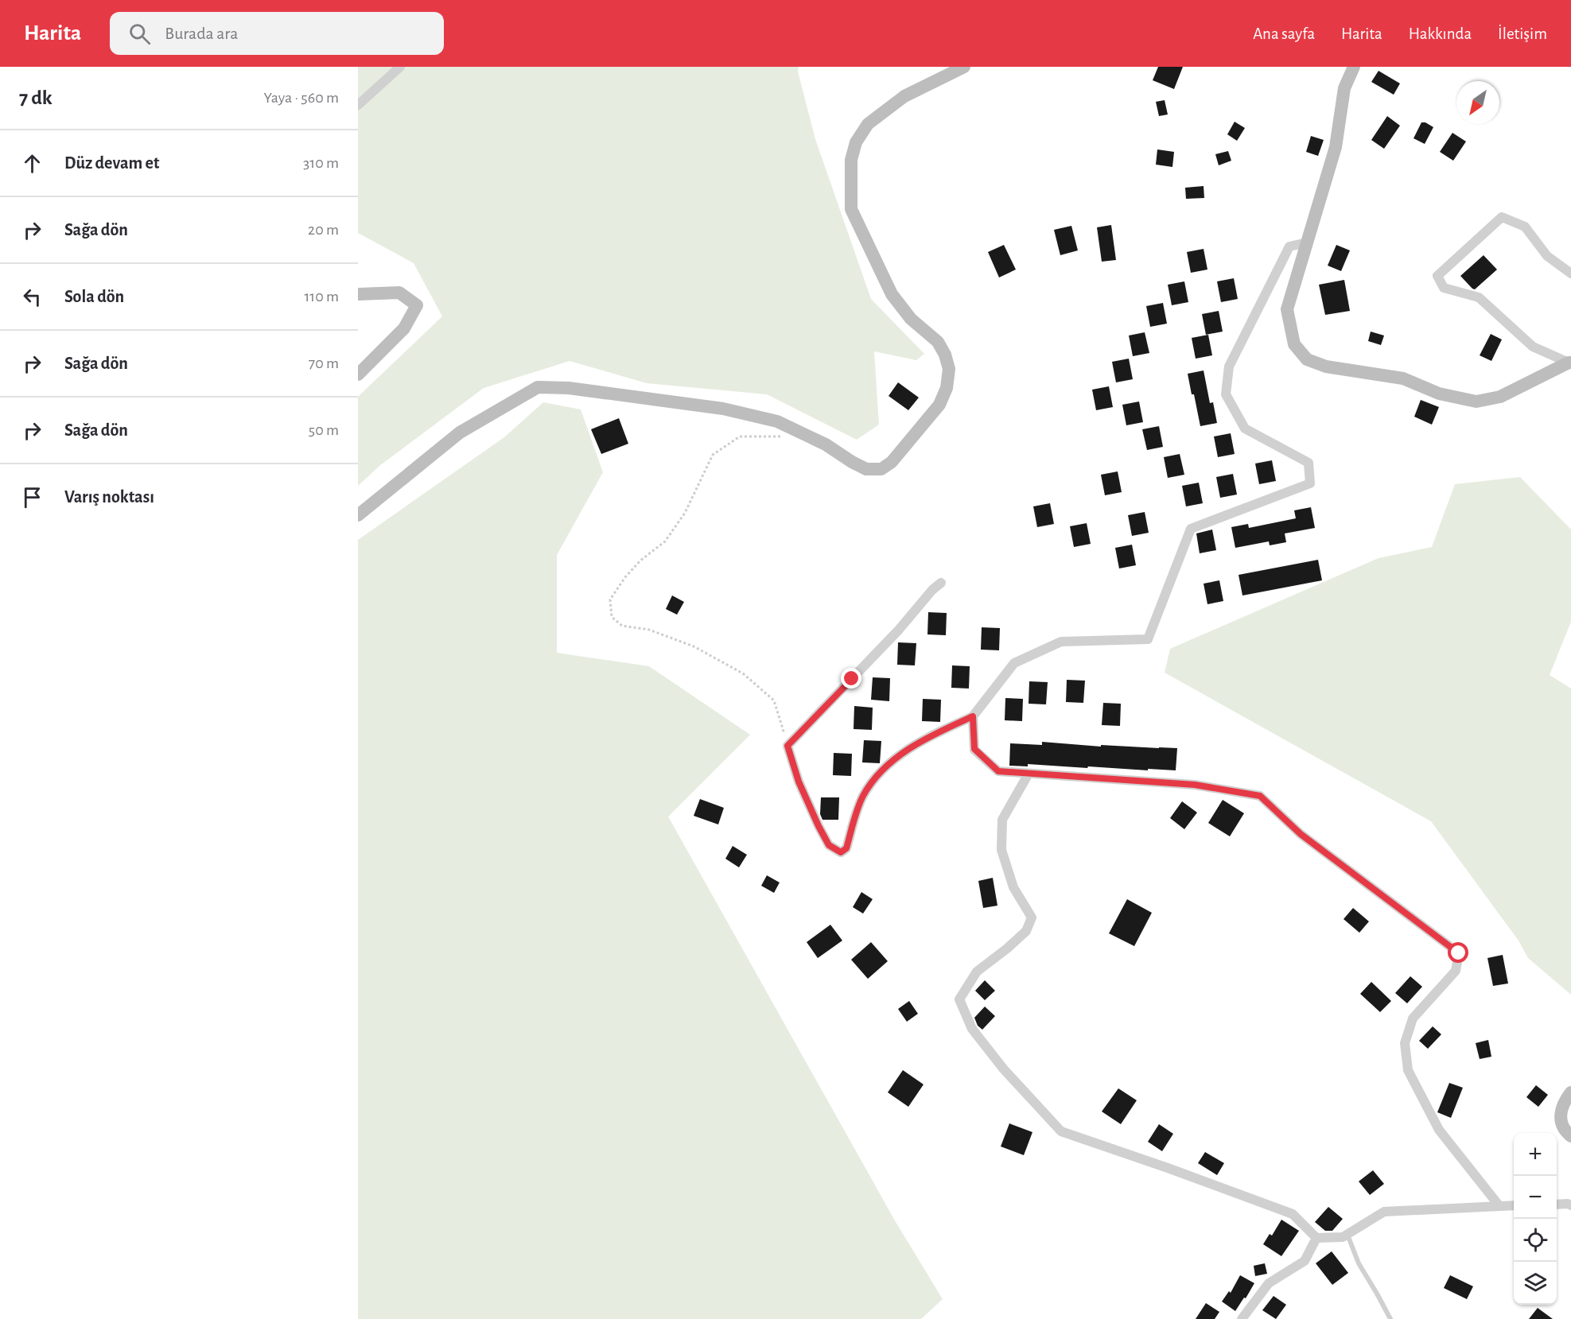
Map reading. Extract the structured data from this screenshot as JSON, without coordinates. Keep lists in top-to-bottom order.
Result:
{
  "north": "bottom left",
  "page": {
    "header": "Harita",
    "search": "Burada ara",
    "nav": [
      "Ana sayfa",
      "Harita",
      "Hakkında",
      "İletişim"
    ],
    "heading": ["7 dk", "Yaya · 560 m"],
    "list": [
      ["Düz devam et", "310 m"],
      ["Sağa dön", "20 m"],
      ["Sola dön", "110 m"],
      ["Sağa dön", "70 m"],
      ["Sağa dön", "50 m"],
      "Varış noktası"
    ],
    "map_buttons": ["+", "−"]
  }
}
